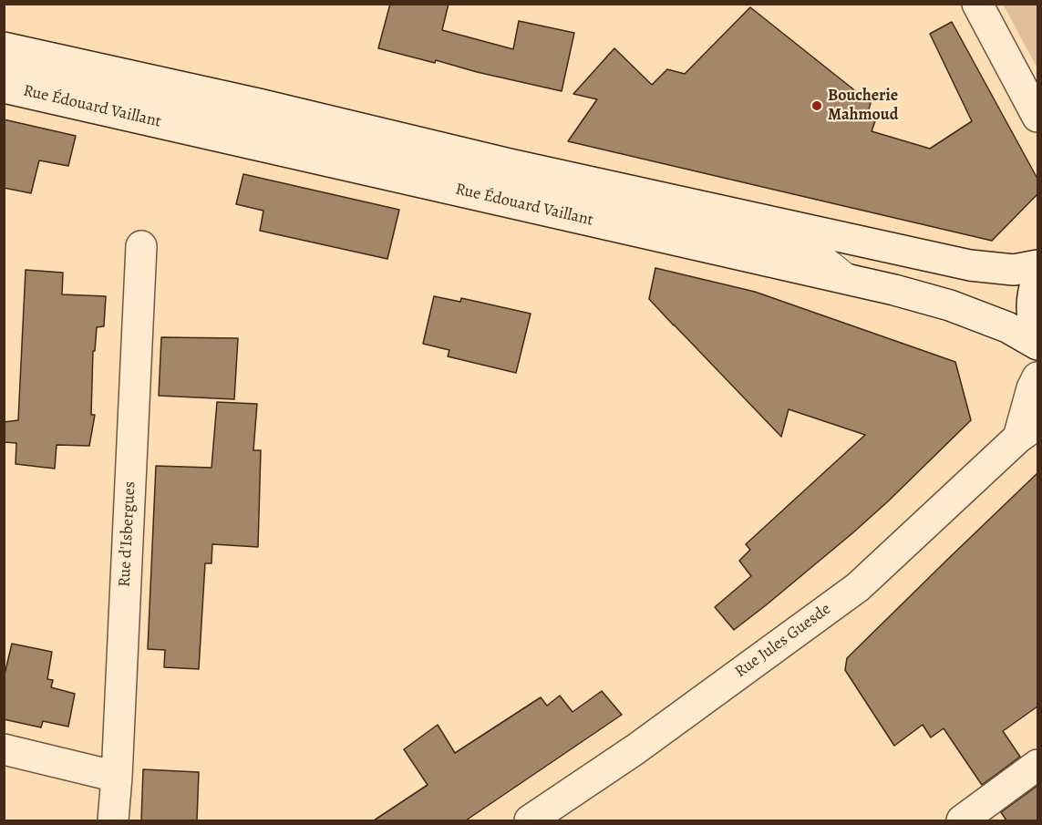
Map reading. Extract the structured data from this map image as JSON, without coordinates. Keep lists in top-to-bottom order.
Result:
{
  "streets": {
    "main road": ["Rue Édouard Vaillant", "Rue d'Isbergues", "Rue Jules Guesde"]
  },
  "places": ["Boucherie Mahmoud"]
}
